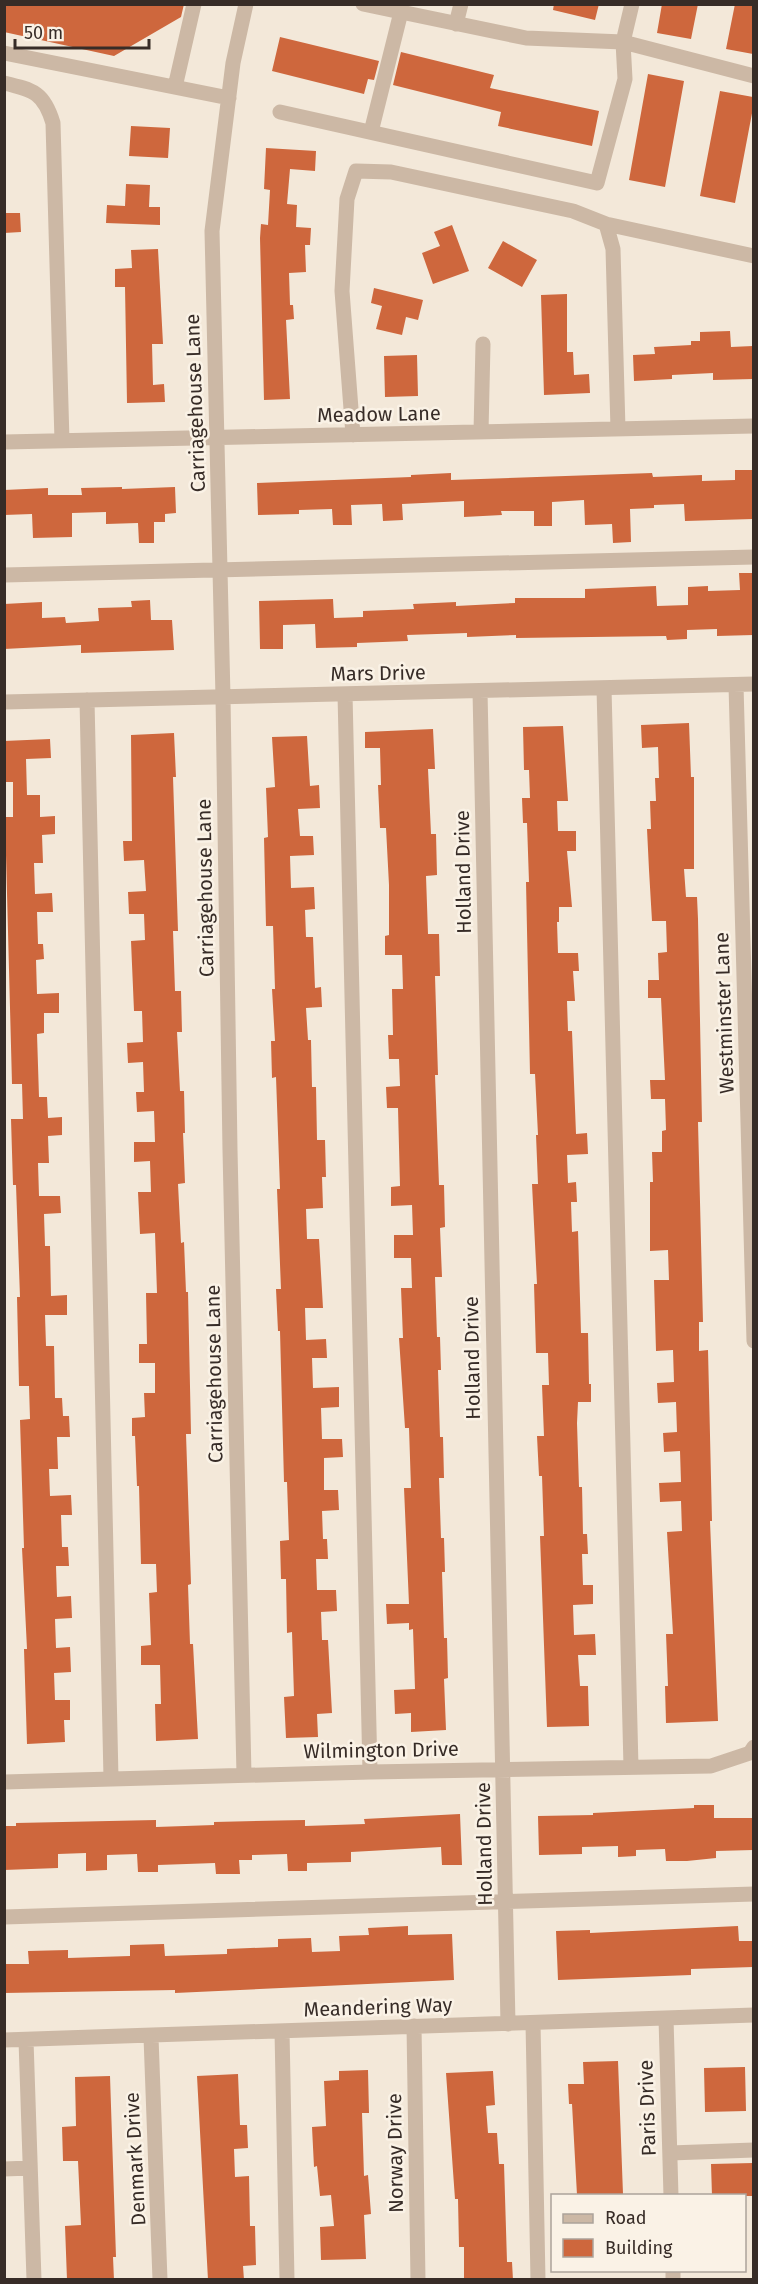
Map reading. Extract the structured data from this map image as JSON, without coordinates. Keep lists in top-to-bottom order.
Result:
{
  "streets": {
    "street": [
      "Carriagehouse Lane",
      "Meadow Lane",
      "Mars Drive",
      "Holland Drive",
      "Westminster Lane",
      "Wilmington Drive",
      "Meandering Way",
      "Paris Drive",
      "Norway Drive",
      "Denmark Drive"
    ]
  },
  "crossings": [
    ["Carriagehouse Lane", "Meadow Lane"],
    ["Carriagehouse Lane", "Mars Drive"],
    ["Carriagehouse Lane", "Wilmington Drive"],
    ["Mars Drive", "Holland Drive"],
    ["Mars Drive", "Westminster Lane"],
    ["Holland Drive", "Wilmington Drive"],
    ["Holland Drive", "Meandering Way"],
    ["Meandering Way", "Paris Drive"],
    ["Meandering Way", "Norway Drive"],
    ["Meandering Way", "Denmark Drive"]
  ],
  "legend": ["Road", "Building"],
  "scale_bar": "50 m"
}
